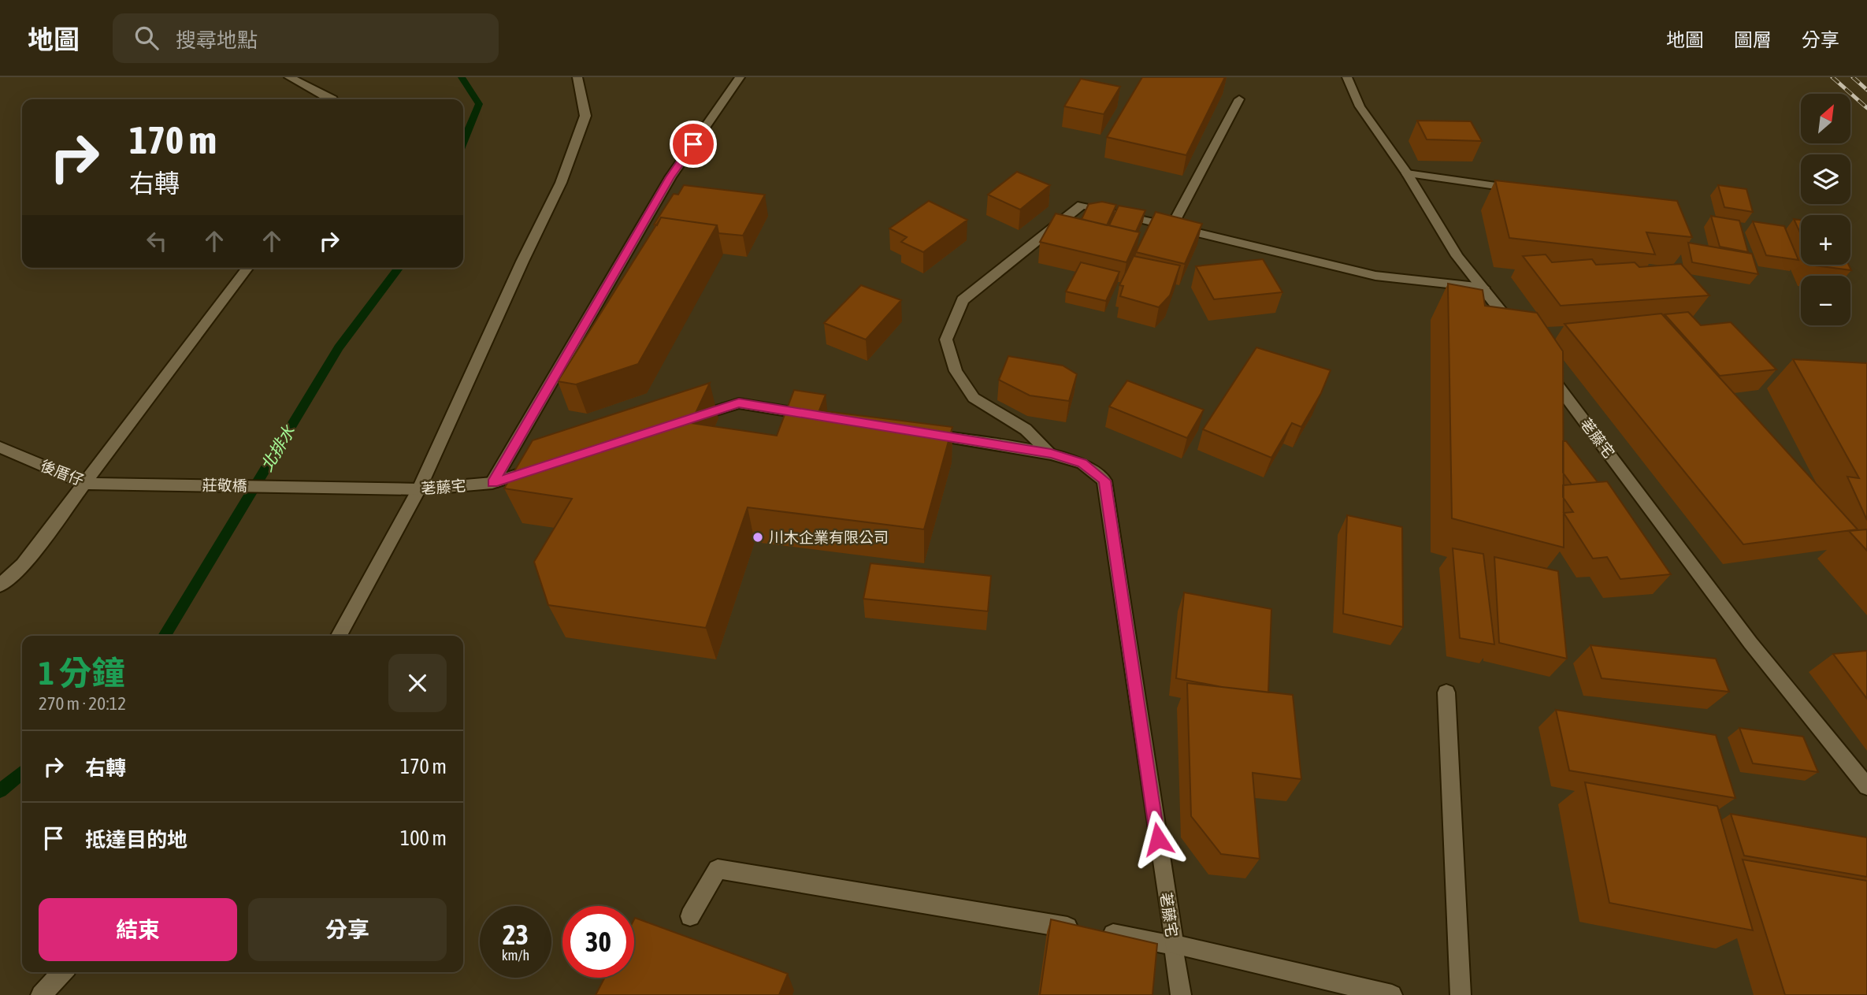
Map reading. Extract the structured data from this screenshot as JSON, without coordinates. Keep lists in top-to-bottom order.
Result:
{
  "streets": {
    "street": ["荖藤宅", "後厝仔", "莊敬橋"]
  },
  "crossings": [
    ["荖藤宅", "莊敬橋"],
    ["後厝仔", "莊敬橋"]
  ],
  "water": ["北排水"],
  "places": ["川木企業有限公司"],
  "north": "top right",
  "page": {
    "header": "地圖",
    "search": "搜尋地點",
    "nav": ["地圖", "圖層", "分享"],
    "map_buttons": ["+", "−"],
    "turn": ["170 m", "右轉"],
    "heading": ["1 分鐘", "270 m · 20:12"],
    "list": [
      {
        "name": "右轉",
        "value": "170 m"
      },
      {
        "name": "抵達目的地",
        "value": "100 m"
      }
    ],
    "buttons": ["結束", "分享"],
    "speed": "23 km/h",
    "limit": "30"
  }
}
